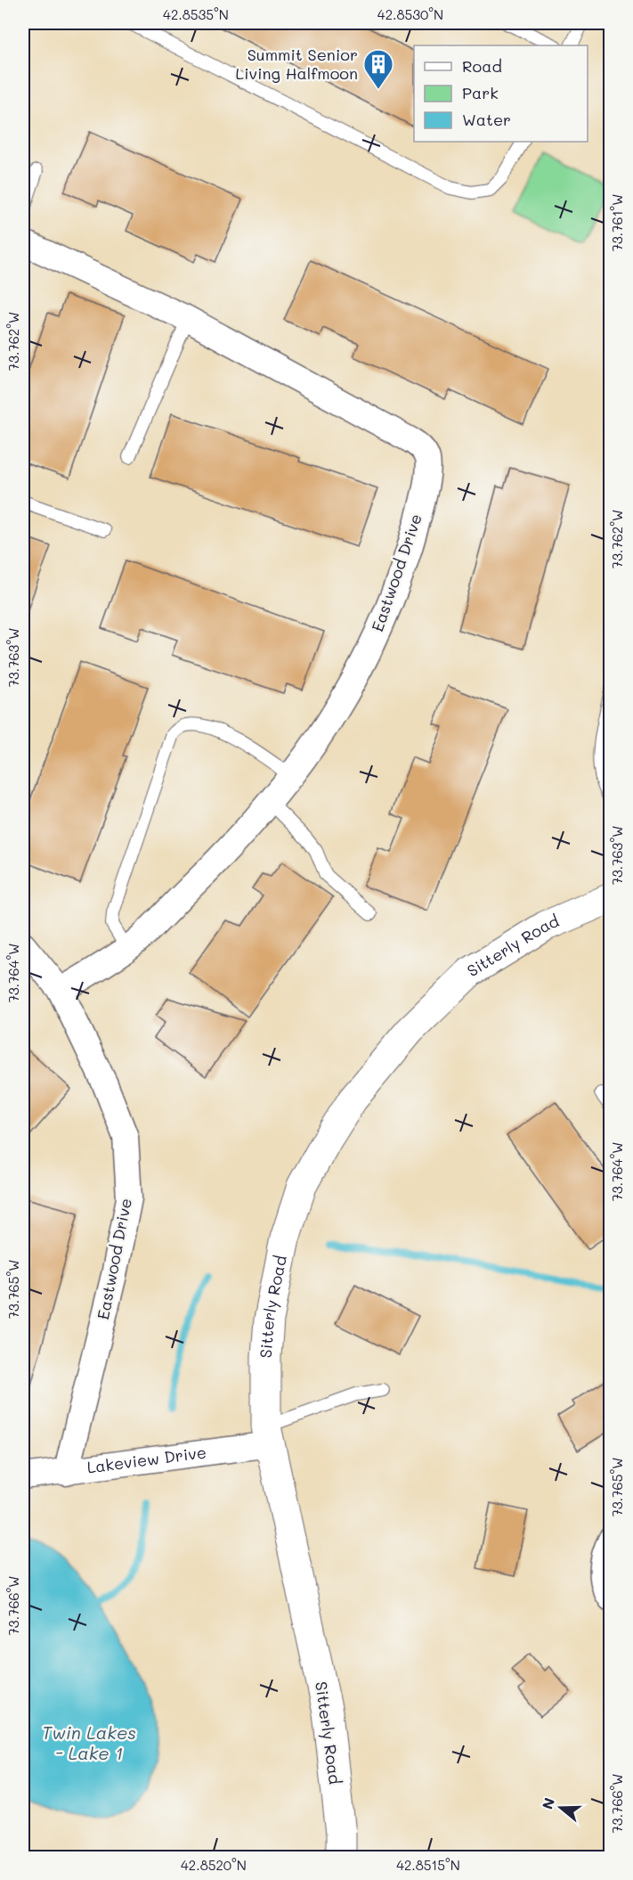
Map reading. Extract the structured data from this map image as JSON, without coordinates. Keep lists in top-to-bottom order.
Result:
{
  "streets": {
    "street": ["Eastwood Drive", "Sitterly Road", "Lakeview Drive"]
  },
  "crossings": [
    ["Eastwood Drive", "Lakeview Drive"],
    ["Sitterly Road", "Lakeview Drive"]
  ],
  "water": ["Twin Lakes - Lake 1"],
  "places": {
    "building": ["Summit Senior Living Halfmoon"]
  },
  "legend": ["Road", "Park", "Water"],
  "north": "left",
  "coordinates": [
    "42.8535°N",
    "42.8530°N",
    "73.761°W",
    "73.762°W",
    "73.763°W",
    "73.764°W",
    "73.765°W",
    "73.766°W",
    "42.8520°N",
    "42.8515°N"
  ]
}
